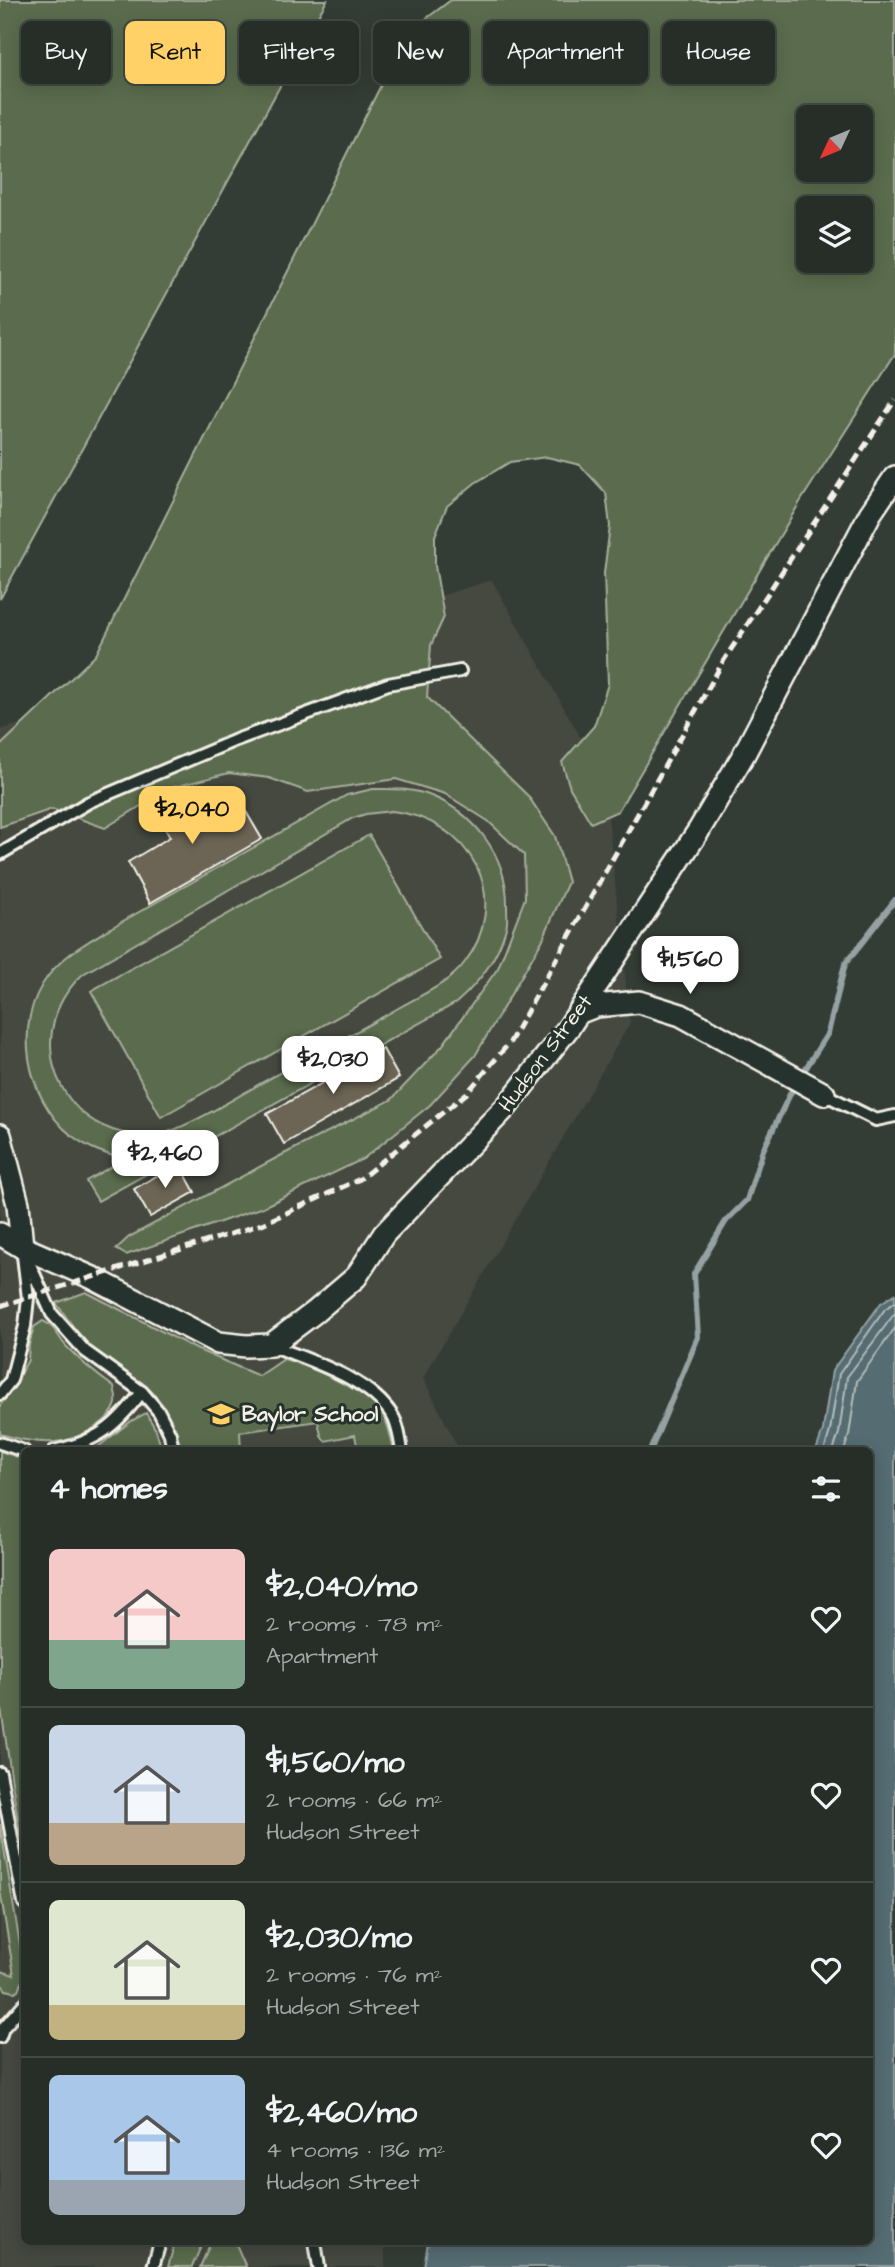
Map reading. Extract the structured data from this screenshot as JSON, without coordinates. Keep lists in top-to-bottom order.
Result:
{
  "streets": {
    "street": ["Hudson Street"]
  },
  "places": {
    "school or university": ["Baylor School"]
  },
  "north": "bottom left",
  "page": {
    "chip": [
      "Buy",
      "Rent",
      "Filters",
      "New",
      "Apartment",
      "House"
    ],
    "price": [
      "$2,040",
      "$1,560",
      "$2,030",
      "$2,460"
    ],
    "heading": "4 homes",
    "list": [
      {
        "name": "$2,040/mo",
        "note": "2 rooms · 78 m² · Apartment"
      },
      {
        "name": "$1,560/mo",
        "note": "2 rooms · 66 m² · Hudson Street"
      },
      {
        "name": "$2,030/mo",
        "note": "2 rooms · 76 m² · Hudson Street"
      },
      {
        "name": "$2,460/mo",
        "note": "4 rooms · 136 m² · Hudson Street"
      }
    ]
  }
}
